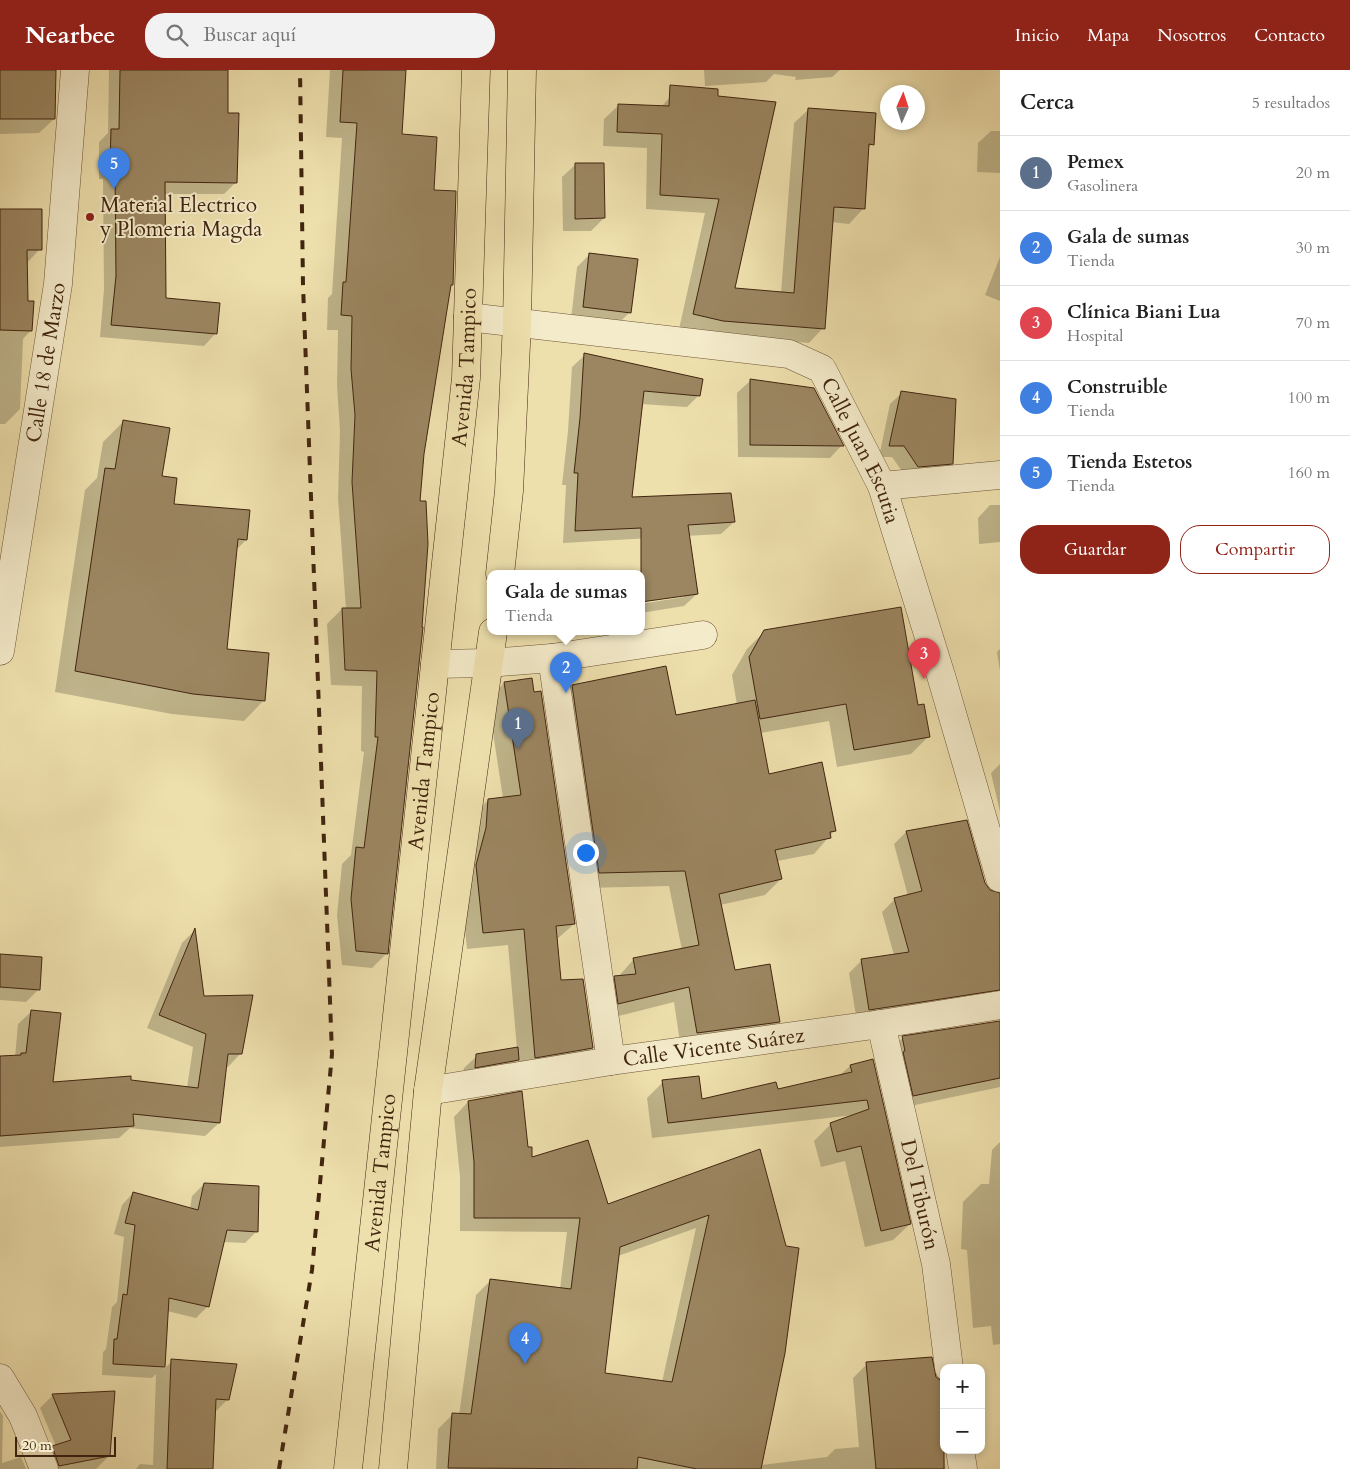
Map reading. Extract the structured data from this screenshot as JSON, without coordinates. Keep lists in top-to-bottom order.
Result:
{
  "streets": {
    "main road": ["Avenida Tampico"],
    "street": [
      "Calle 18 de Marzo",
      "Calle Juan Escutia",
      "Calle Vicente Suárez",
      "Del Tiburón"
    ]
  },
  "crossings": [
    ["Avenida Tampico", "Calle Juan Escutia"],
    ["Avenida Tampico", "Calle Vicente Suárez"],
    ["Calle Vicente Suárez", "Del Tiburón"]
  ],
  "places": ["Material Electrico y Plomeria Magda"],
  "scale_bar": "20 m",
  "north": "top",
  "page": {
    "header": "Nearbee",
    "search": "Buscar aquí",
    "nav": [
      "Inicio",
      "Mapa",
      "Nosotros",
      "Contacto"
    ],
    "heading": ["Cerca", "5 resultados"],
    "list": [
      {
        "mark": "1",
        "name": "Pemex",
        "note": "Gasolinera",
        "value": "20 m"
      },
      {
        "mark": "2",
        "name": "Gala de sumas",
        "note": "Tienda",
        "value": "30 m"
      },
      {
        "mark": "3",
        "name": "Clínica Biani Lua",
        "note": "Hospital",
        "value": "70 m"
      },
      {
        "mark": "4",
        "name": "Construible",
        "note": "Tienda",
        "value": "100 m"
      },
      {
        "mark": "5",
        "name": "Tienda Estetos",
        "note": "Tienda",
        "value": "160 m"
      }
    ],
    "pins": [
      "5",
      "3",
      "2",
      "1",
      "4"
    ],
    "buttons": ["Guardar", "Compartir"],
    "popup": ["Gala de sumas", "Tienda"],
    "map_buttons": ["+", "−"],
    "scale": "20 m"
  }
}
